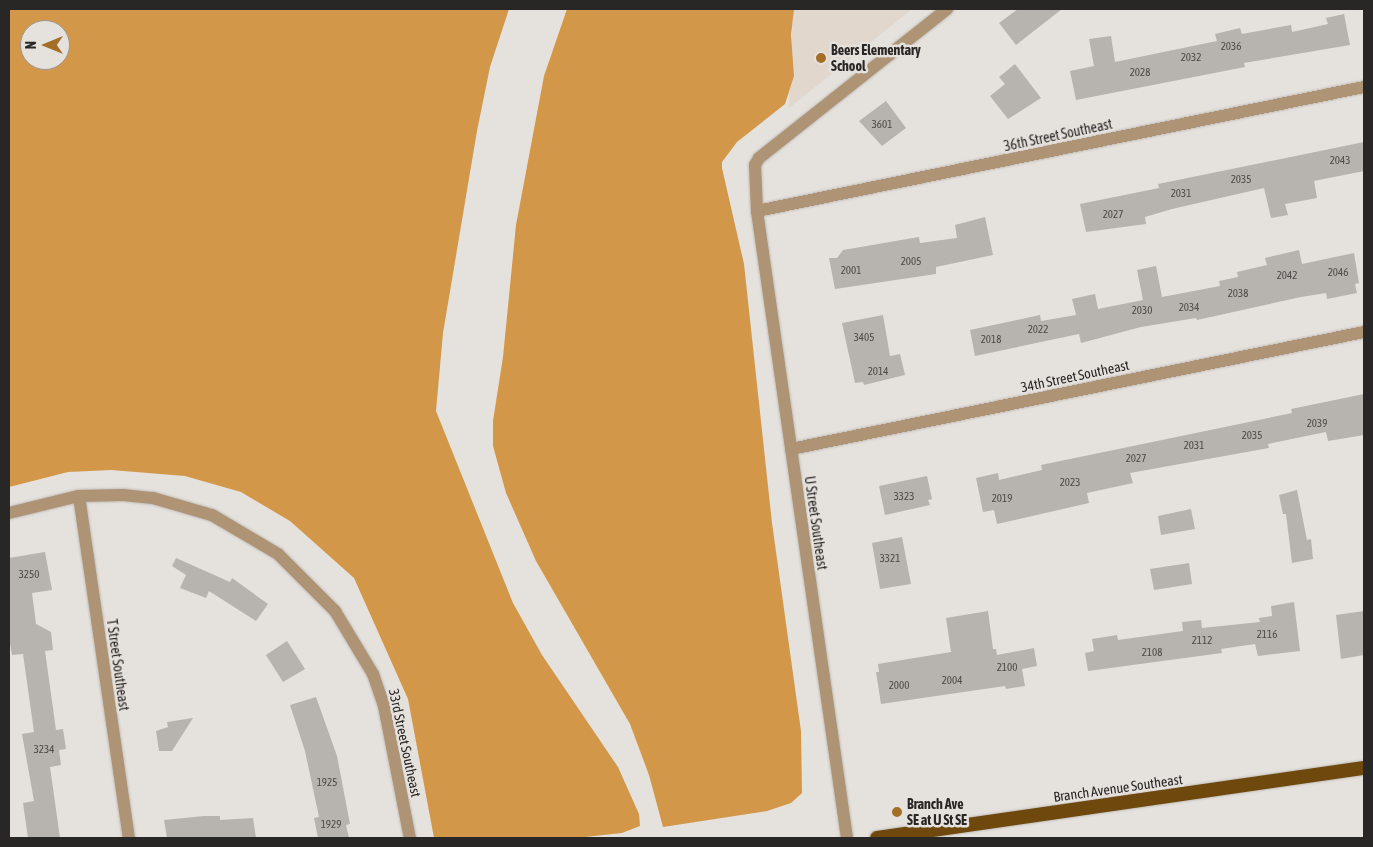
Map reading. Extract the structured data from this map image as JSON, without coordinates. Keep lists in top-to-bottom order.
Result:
{
  "streets": {
    "highway": ["Branch Avenue Southeast"],
    "street": [
      "36th Street Southeast",
      "34th Street Southeast",
      "U Street Southeast",
      "T Street Southeast",
      "33rd Street Southeast"
    ]
  },
  "crossings": [
    ["36th Street Southeast", "U Street Southeast"],
    ["34th Street Southeast", "U Street Southeast"],
    ["T Street Southeast", "33rd Street Southeast"]
  ],
  "places": ["Beers Elementary School", "Branch Ave SE at U St SE"],
  "house_numbers": [
    "2036",
    "2032",
    "2028",
    "3601",
    "2043",
    "2035",
    "2031",
    "2027",
    "2005",
    "2001",
    "2046",
    "2042",
    "2038",
    "2034",
    "2030",
    "2022",
    "3405",
    "2018",
    "2014",
    "2039",
    "2035",
    "2031",
    "2027",
    "2023",
    "3323",
    "2019",
    "3321",
    "3250",
    "2116",
    "2112",
    "2108",
    "2100",
    "2004",
    "2000",
    "3234",
    "1925",
    "1929"
  ],
  "north": "left"
}
